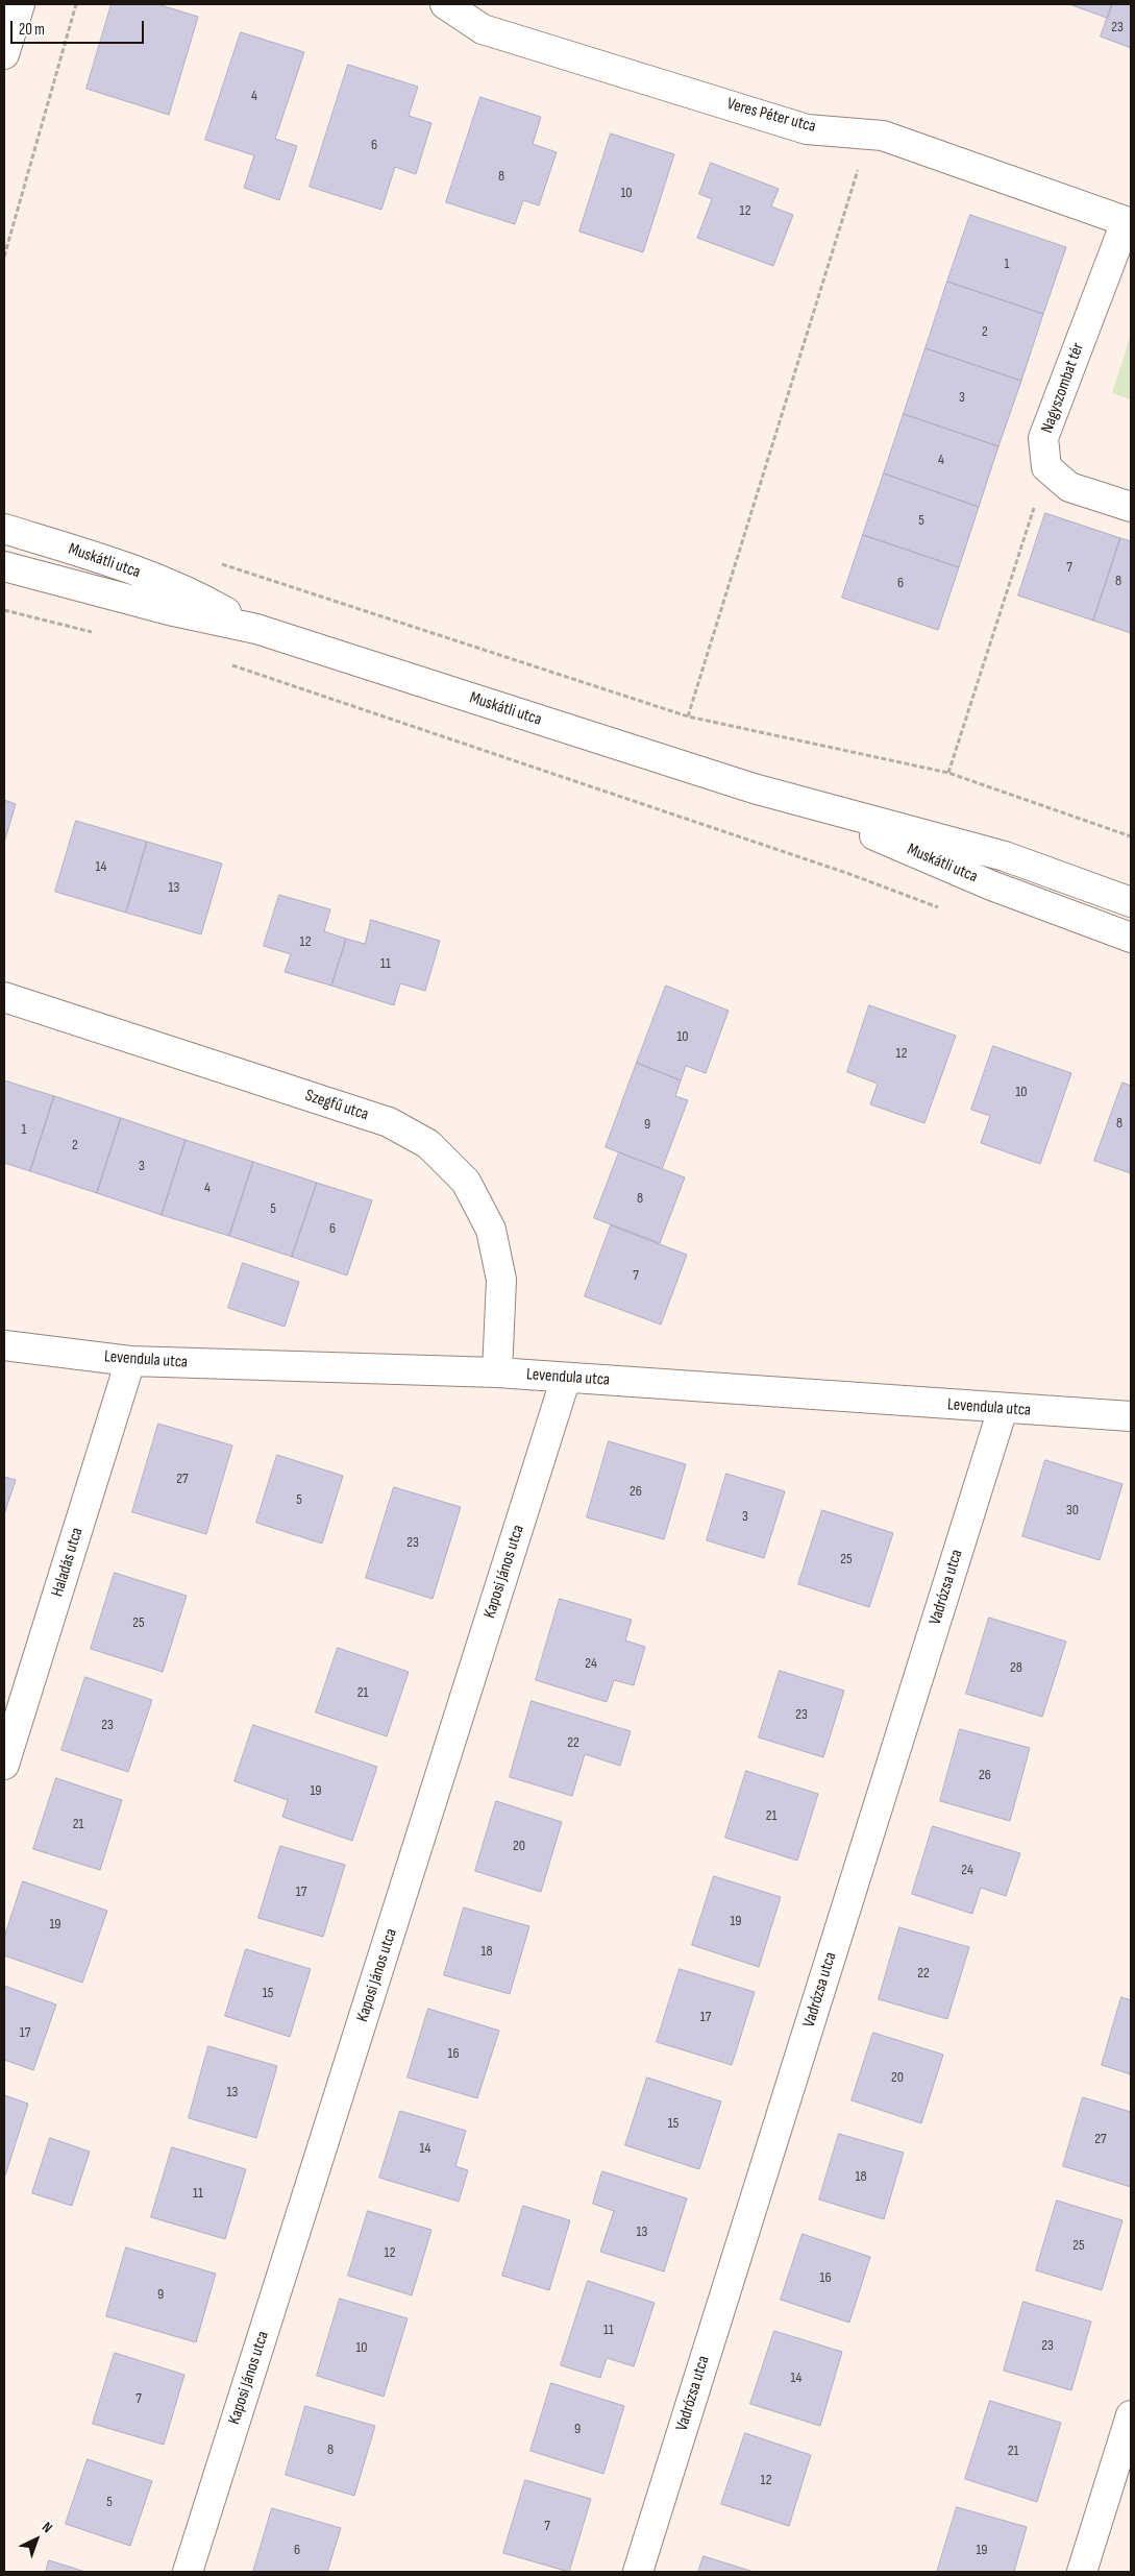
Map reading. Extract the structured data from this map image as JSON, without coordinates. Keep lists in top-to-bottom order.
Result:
{
  "streets": {
    "street": [
      "Veres Péter utca",
      "Nagyszombat tér",
      "Muskátli utca",
      "Szegfű utca",
      "Levendula utca",
      "Haladás utca",
      "Kaposi János utca",
      "Vadrózsa utca"
    ]
  },
  "crossings": [
    ["Veres Péter utca", "Nagyszombat tér"],
    ["Szegfű utca", "Levendula utca"],
    ["Levendula utca", "Haladás utca"],
    ["Levendula utca", "Kaposi János utca"],
    ["Levendula utca", "Vadrózsa utca"]
  ],
  "house_numbers": [
    "23",
    "4",
    "6",
    "8",
    "10",
    "12",
    "1",
    "2",
    "3",
    "4",
    "5",
    "7",
    "8",
    "6",
    "14",
    "13",
    "12",
    "11",
    "10",
    "12",
    "10",
    "8",
    "9",
    "1",
    "2",
    "3",
    "4",
    "8",
    "5",
    "6",
    "7",
    "27",
    "26",
    "5",
    "30",
    "3",
    "23",
    "25",
    "25",
    "24",
    "28",
    "21",
    "23",
    "23",
    "22",
    "26",
    "19",
    "21",
    "21",
    "20",
    "24",
    "17",
    "19",
    "19",
    "18",
    "22",
    "15",
    "17",
    "17",
    "16",
    "20",
    "13",
    "15",
    "27",
    "14",
    "18",
    "11",
    "13",
    "25",
    "12",
    "16",
    "9",
    "11",
    "23",
    "10",
    "14",
    "7",
    "9",
    "8",
    "21",
    "12",
    "5",
    "7",
    "6",
    "19"
  ],
  "scale_bar": "20 m",
  "north": "top right"
}
